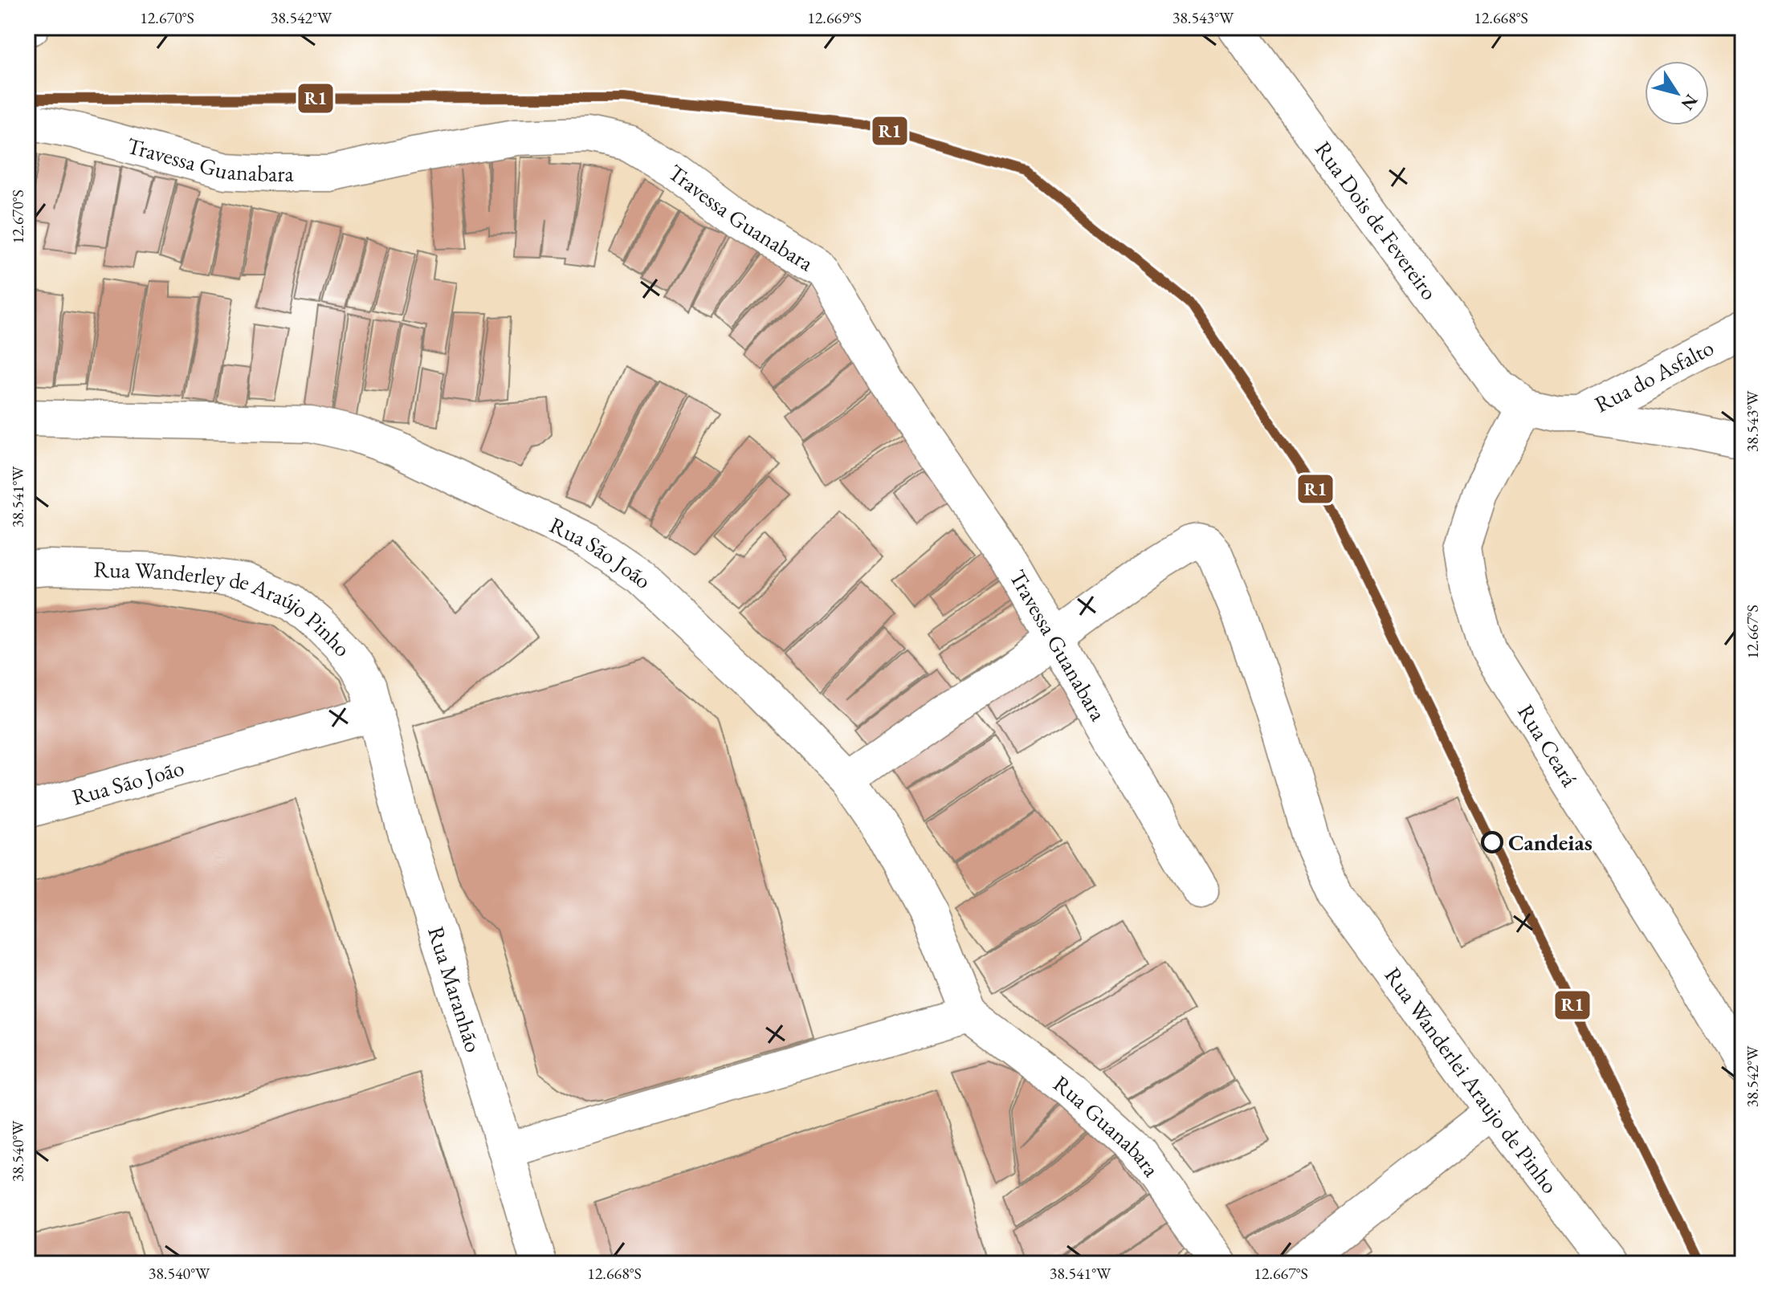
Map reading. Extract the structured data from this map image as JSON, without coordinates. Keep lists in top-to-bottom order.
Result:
{
  "streets": {
    "street": [
      "Travessa Guanabara",
      "Rua Dois de Fevereiro",
      "Rua do Asfalto",
      "Rua São João",
      "Rua Wanderley de Araújo Pinho",
      "Rua Ceará",
      "Rua Maranhão",
      "Rua Wanderlei Araujo de Pinho",
      "Rua Guanabara"
    ]
  },
  "crossings": [
    ["Travessa Guanabara", "Rua Wanderlei Araujo de Pinho"],
    ["Rua Dois de Fevereiro", "Rua do Asfalto"],
    ["Rua Dois de Fevereiro", "Rua Ceará"],
    ["Rua do Asfalto", "Rua Ceará"],
    ["Rua São João", "Rua Wanderley de Araújo Pinho"],
    ["Rua São João", "Rua Maranhão"],
    ["Rua São João", "Rua Guanabara"],
    ["Rua Wanderley de Araújo Pinho", "Rua Maranhão"]
  ],
  "places": ["Candeias"],
  "lines": ["transit line R1"],
  "north": "bottom right",
  "coordinates": [
    "12.670°S",
    "38.542°W",
    "12.669°S",
    "38.543°W",
    "12.668°S",
    "38.541°W",
    "12.667°S",
    "38.540°W"
  ]
}
